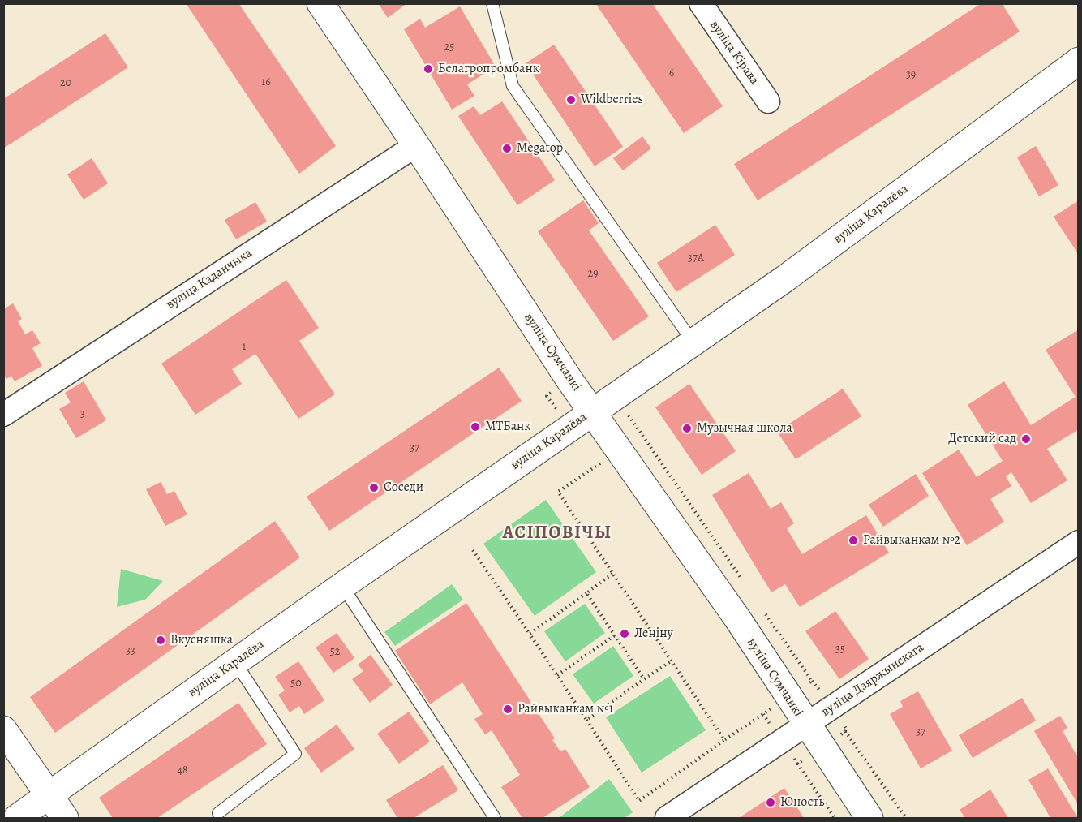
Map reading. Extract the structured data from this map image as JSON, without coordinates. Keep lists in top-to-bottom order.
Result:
{
  "streets": {
    "street": [
      "вуліца Кірава",
      "вуліца Каралёва",
      "вуліца Каданчыка",
      "вуліца Сумчанкі",
      "вуліца Дзяржынскага"
    ]
  },
  "crossings": [
    ["вуліца Каралёва", "вуліца Сумчанкі"],
    ["вуліца Каданчыка", "вуліца Сумчанкі"],
    ["вуліца Сумчанкі", "вуліца Дзяржынскага"]
  ],
  "districts": ["АСІПОВІЧЫ"],
  "places": [
    "Белагропромбанк",
    "Wildberries",
    "Megatop",
    "МТБанк",
    "Музычная школа",
    "Детский сад",
    "Соседи",
    "Райвыканкам №2",
    "Леніну",
    "Вкусняшка",
    "Райвыканкам №1",
    "Юность"
  ],
  "house_numbers": [
    "25",
    "6",
    "39",
    "16",
    "20",
    "37А",
    "29",
    "1",
    "3",
    "37",
    "35",
    "33",
    "52",
    "50",
    "37",
    "48"
  ]
}
